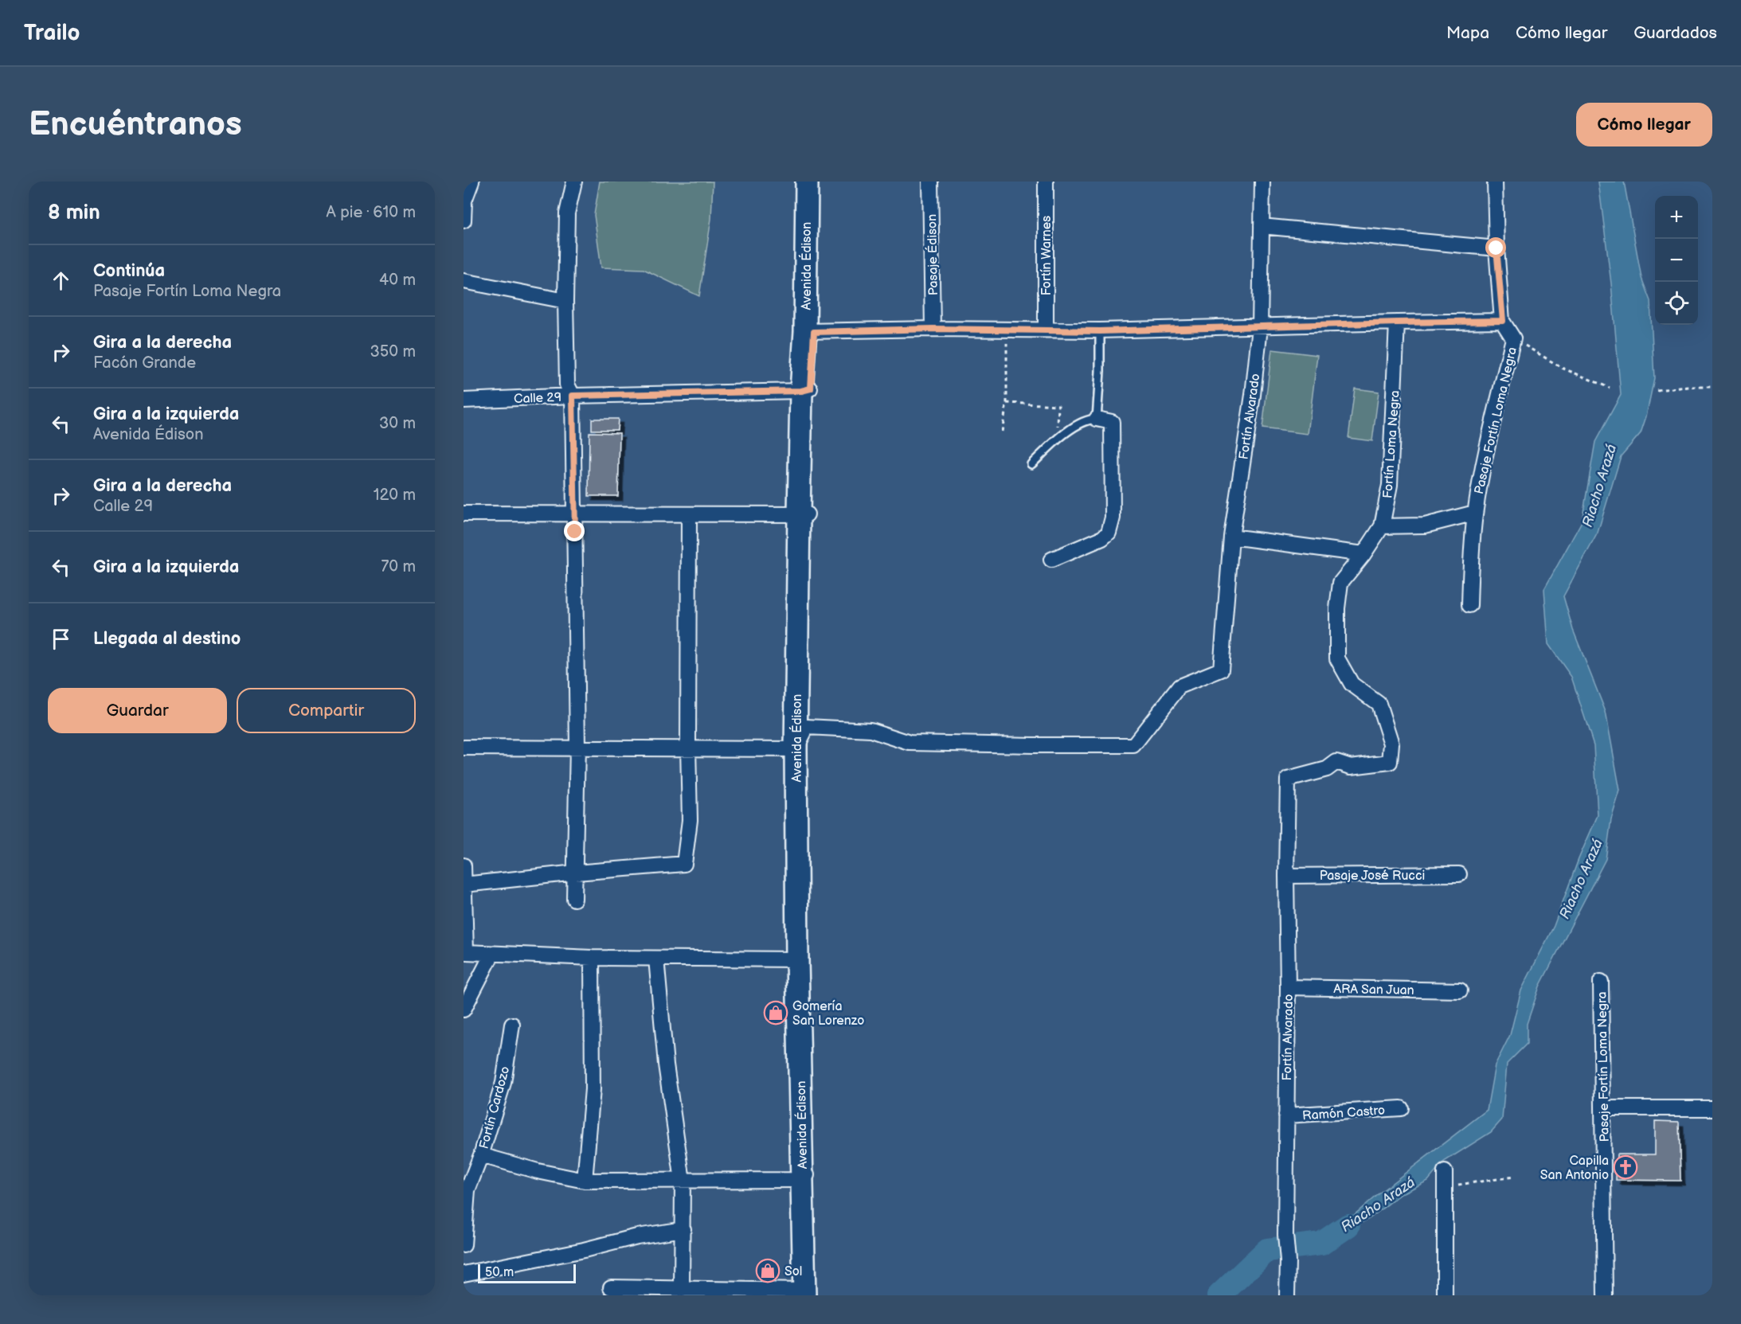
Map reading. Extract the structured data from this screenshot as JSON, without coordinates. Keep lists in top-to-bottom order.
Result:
{
  "streets": {
    "main road": ["Avenida Édison"],
    "street": [
      "Pasaje Édison",
      "Fortín Warnes",
      "Calle 29",
      "Fortín Alvarado",
      "Pasaje Fortín Loma Negra",
      "Fortín Loma Negra",
      "Pasaje José Rucci",
      "ARA San Juan",
      "Fortín Cardozo",
      "Ramón Castro"
    ]
  },
  "crossings": [
    ["Avenida Édison", "Calle 29"],
    ["Avenida Édison", "Fortín Alvarado"],
    ["Fortín Alvarado", "Fortín Loma Negra"],
    ["Fortín Alvarado", "Pasaje José Rucci"],
    ["Fortín Alvarado", "ARA San Juan"],
    ["Fortín Alvarado", "Ramón Castro"]
  ],
  "water": ["Riacho Arazá"],
  "places": {
    "shop": ["Gomería San Lorenzo", "Sol"],
    "church": ["Capilla San Antonio"]
  },
  "scale_bar": "50 m",
  "page": {
    "header": "Trailo",
    "nav": ["Mapa", "Cómo llegar", "Guardados"],
    "buttons": [
      "Cómo llegar",
      ["Guardar", "Compartir"]
    ],
    "title": "Encuéntranos",
    "heading": ["8 min", "A pie · 610 m"],
    "map_buttons": ["+", "−"],
    "list": [
      ["Continúa", "Pasaje Fortín Loma Negra", "40 m"],
      ["Gira a la derecha", "Facón Grande", "350 m"],
      ["Gira a la izquierda", "Avenida Édison", "30 m"],
      ["Gira a la derecha", "Calle 29", "120 m"],
      ["Gira a la izquierda", "70 m"],
      "Llegada al destino"
    ],
    "scale": "50 m"
  }
}
